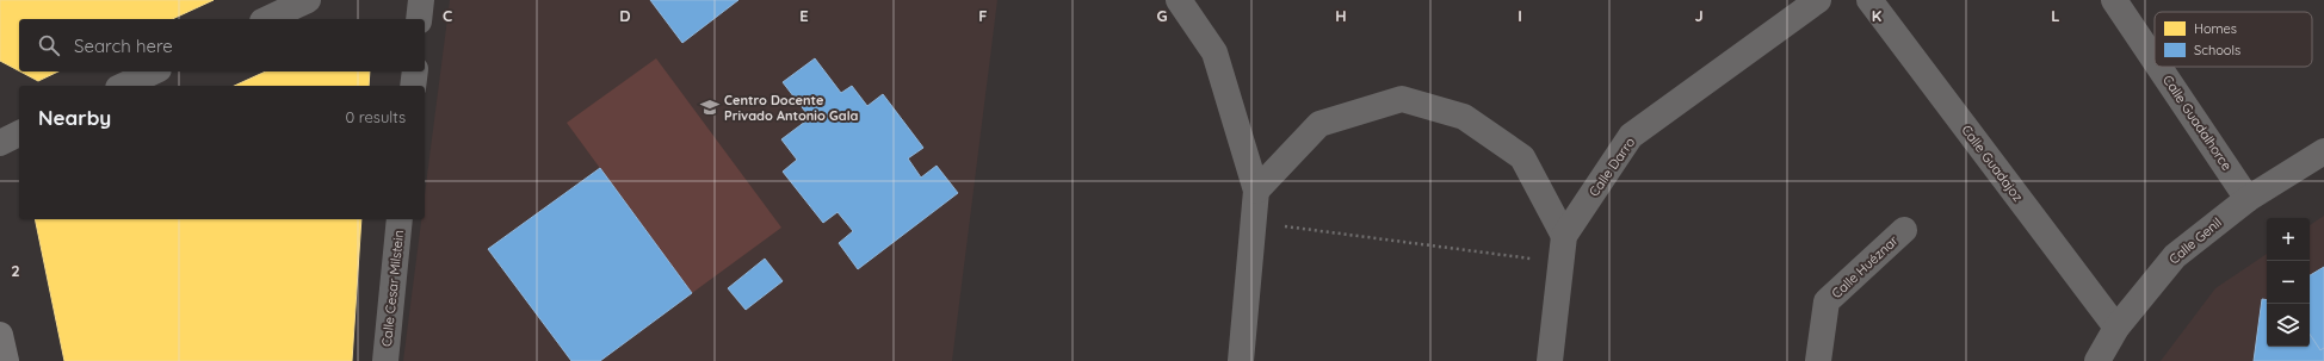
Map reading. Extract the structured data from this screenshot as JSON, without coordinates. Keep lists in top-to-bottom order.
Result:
{
  "streets": {
    "street": [
      "Calle Guadalhorce",
      "Calle Guadajoz",
      "Calle Darro",
      "Calle Genil",
      "Calle Huéznar",
      "Calle Cesar Milstein"
    ]
  },
  "crossings": [
    ["Calle Guadalhorce", "Calle Genil"],
    ["Calle Guadajoz", "Calle Genil"]
  ],
  "places": {
    "school or university": ["Centro Docente Privado Antonio Gala"]
  },
  "legend": ["Homes", "Schools"],
  "page": {
    "search": "Search here",
    "heading": ["Nearby", "0 results"],
    "map_buttons": ["+", "−"]
  },
  "grid": {
    "columns": [
      "C",
      "D",
      "E",
      "F",
      "G",
      "H",
      "I",
      "J",
      "K",
      "L"
    ],
    "rows": ["2"]
  }
}
